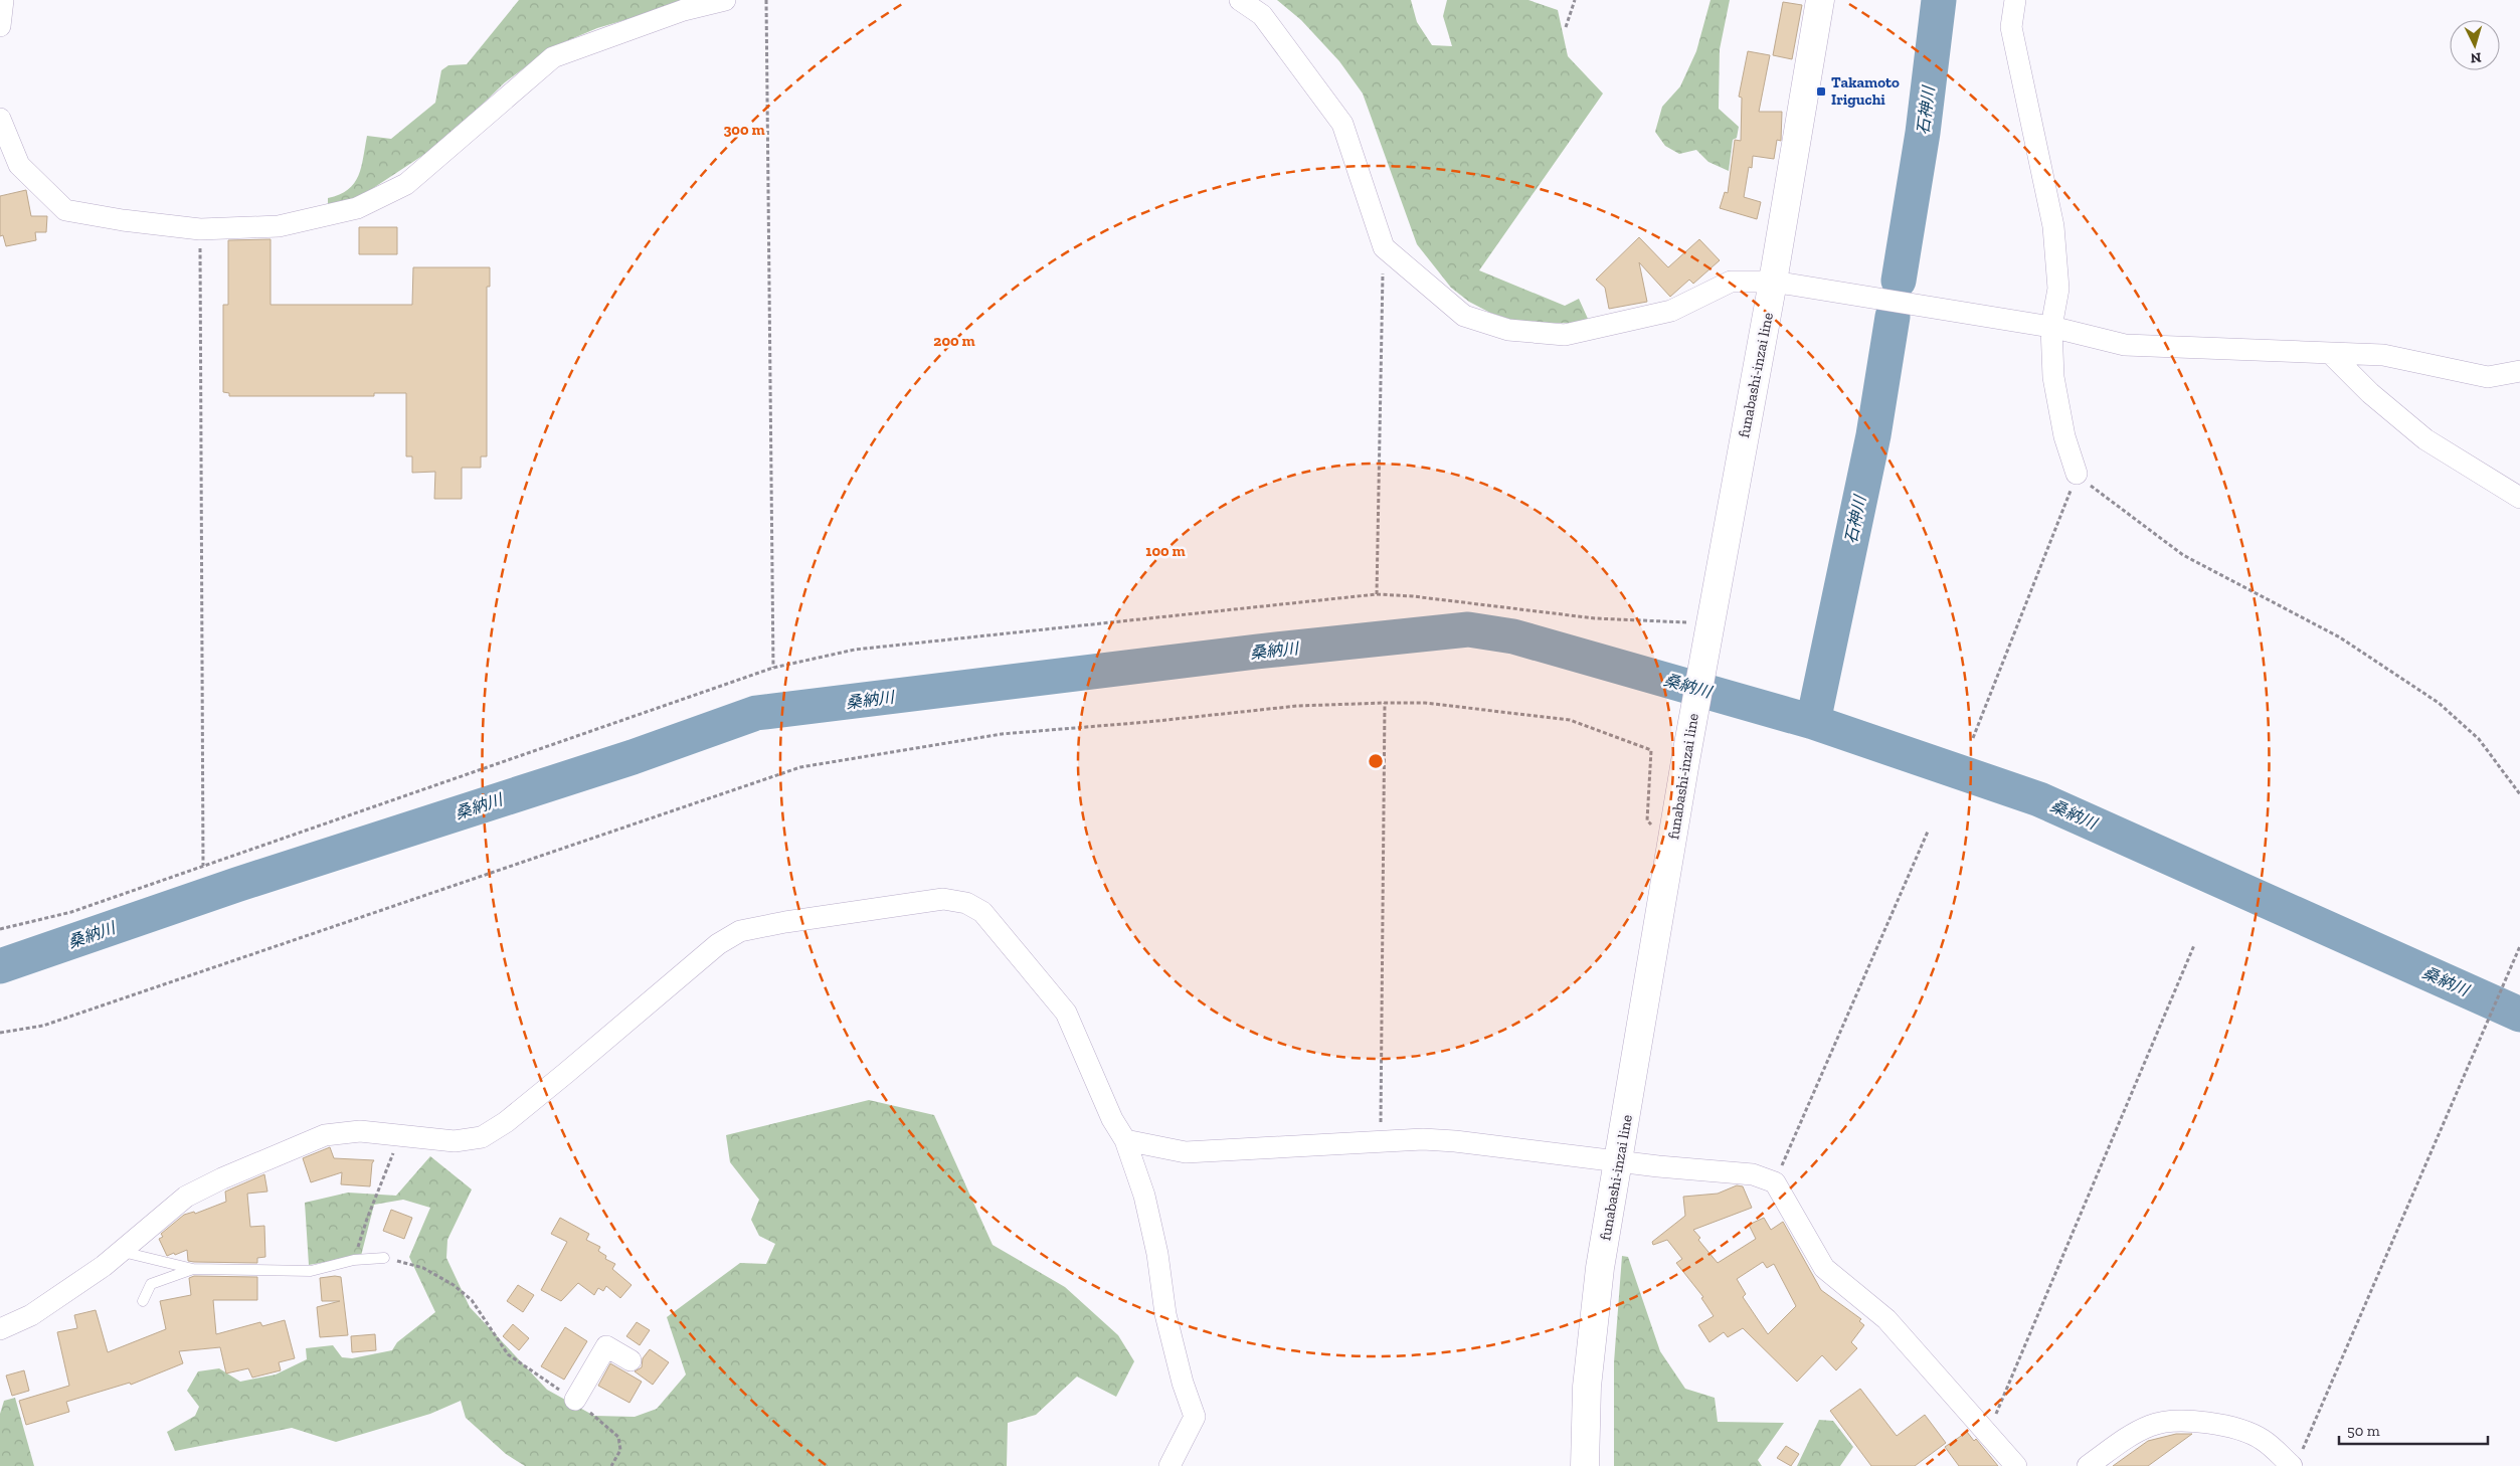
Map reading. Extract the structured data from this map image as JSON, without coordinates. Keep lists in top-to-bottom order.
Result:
{
  "streets": {
    "main road": ["funabashi-inzai line"]
  },
  "water": ["石神川", "桑納川"],
  "places": {
    "transit": ["Takamoto Iriguchi"]
  },
  "scale_bar": "50 m",
  "north": "bottom",
  "rings": ["300 m", "200 m", "100 m"]
}
